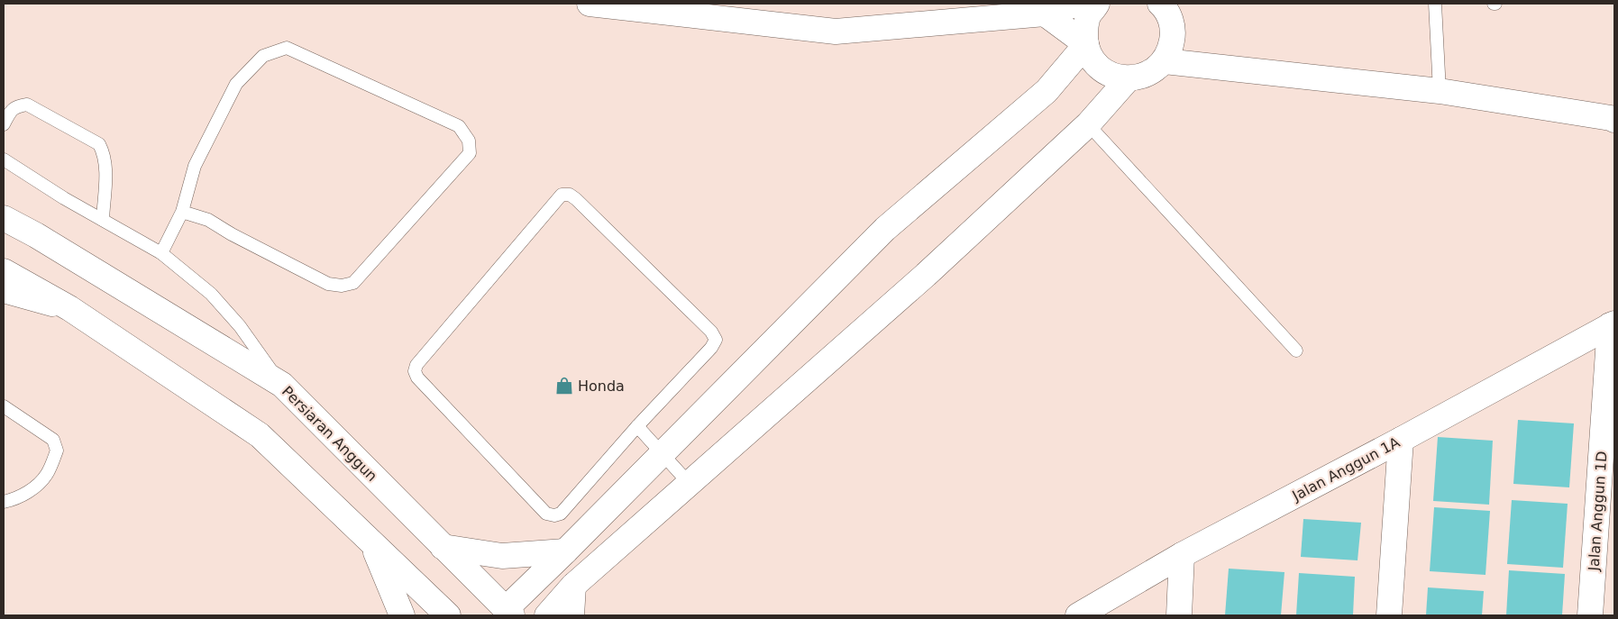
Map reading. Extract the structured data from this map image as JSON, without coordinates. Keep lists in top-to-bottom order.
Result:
{
  "streets": {
    "street": ["Persiaran Anggun", "Jalan Anggun 1A", "Jalan Anggun 1D"]
  },
  "crossings": [
    ["Jalan Anggun 1A", "Jalan Anggun 1D"]
  ],
  "places": {
    "shop": ["Honda"]
  }
}
